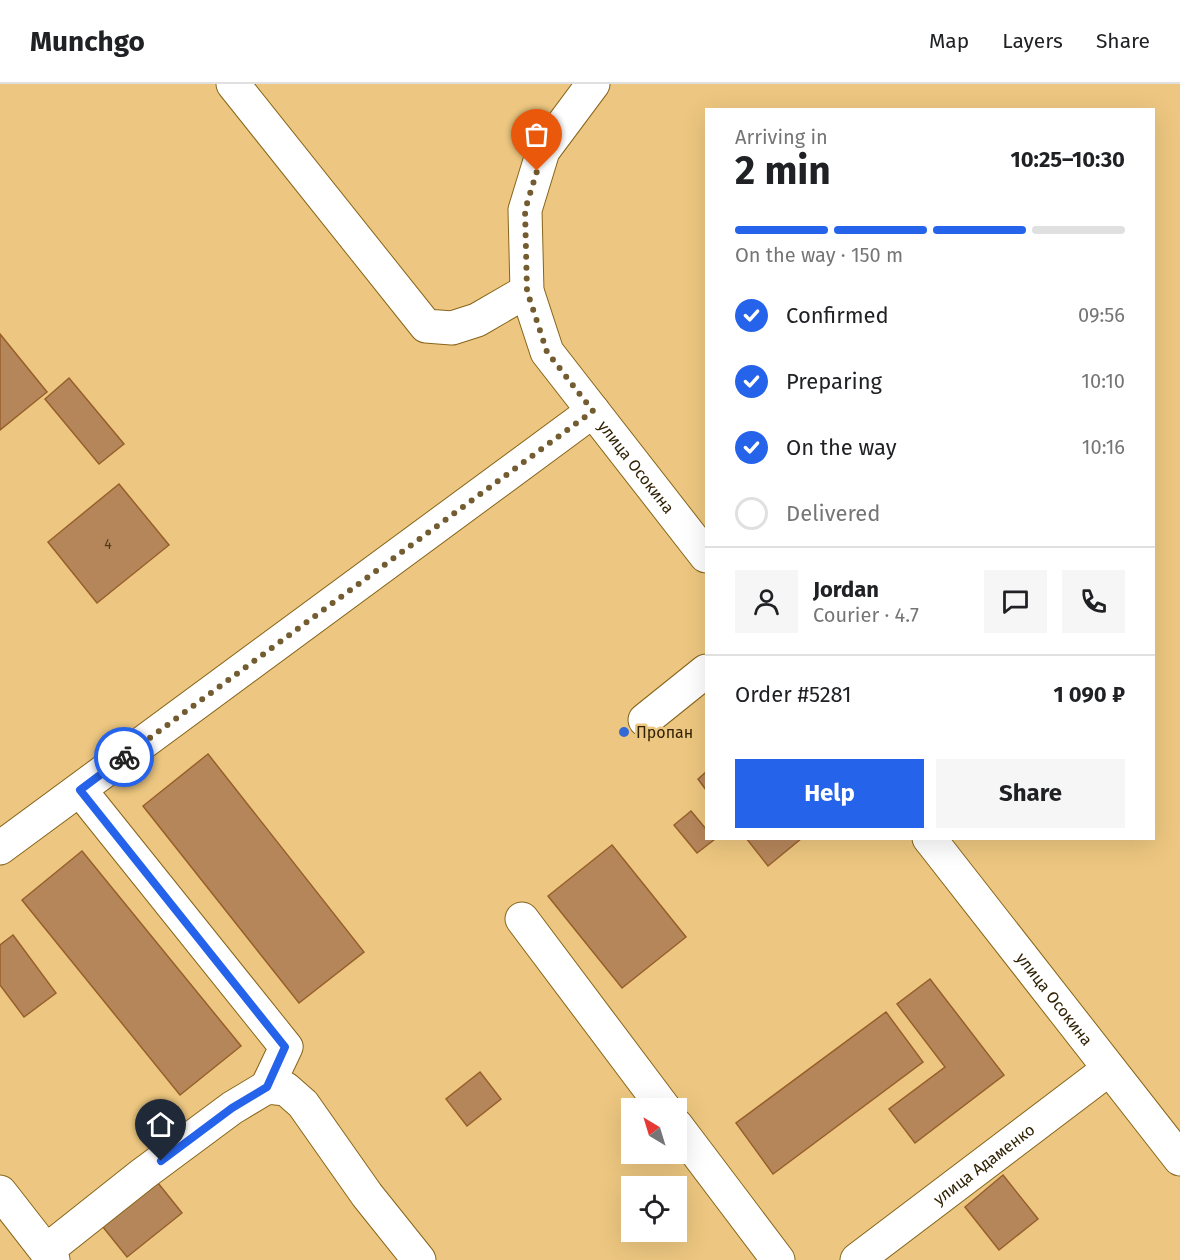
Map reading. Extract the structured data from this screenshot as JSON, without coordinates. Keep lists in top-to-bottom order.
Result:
{
  "streets": {
    "street": ["улица Осокина", "улица Адаменко"]
  },
  "crossings": [
    ["улица Осокина", "улица Адаменко"]
  ],
  "places": ["Пропан"],
  "house_numbers": ["4"],
  "north": "top left",
  "page": {
    "header": "Munchgo",
    "nav": ["Map", "Layers", "Share"],
    "heading": ["2 min", "Arriving in", "10:25–10:30"],
    "panel": [
      "Jordan",
      "Courier · 4.7",
      "Order #5281",
      "1 090 ₽"
    ],
    "bar": "On the way · 150 m",
    "list": [
      ["Confirmed", "09:56"],
      ["Preparing", "10:10"],
      ["On the way", "10:16"],
      "Delivered"
    ],
    "buttons": ["Help", "Share"]
  }
}
